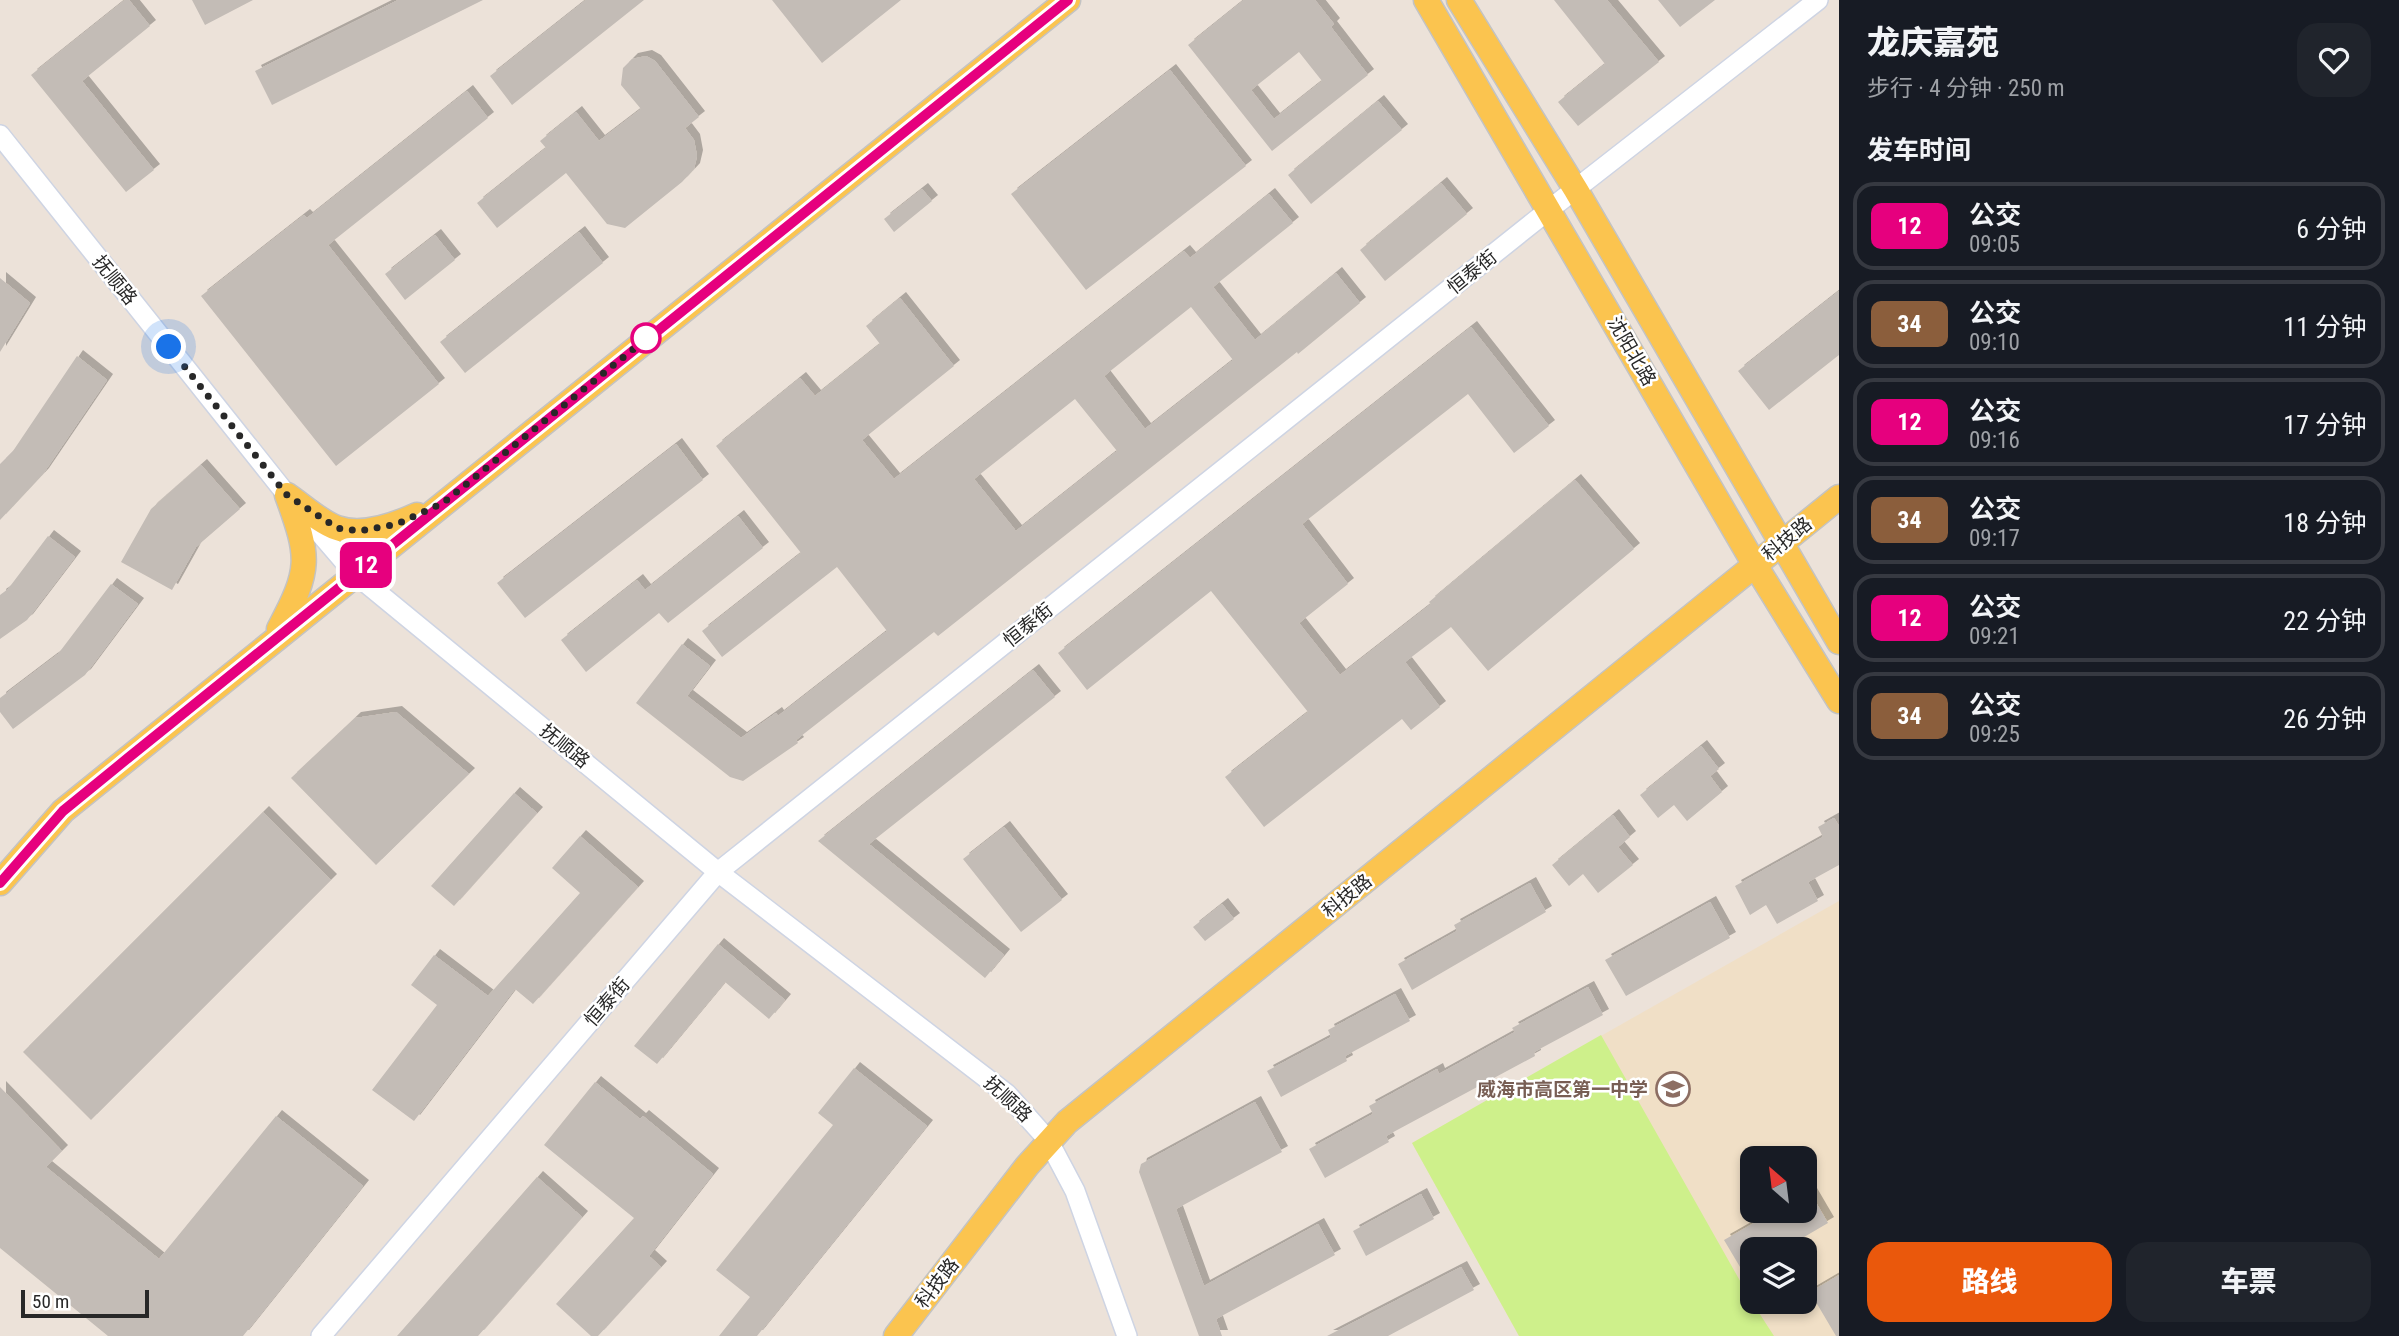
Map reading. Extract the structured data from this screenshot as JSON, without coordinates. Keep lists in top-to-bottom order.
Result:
{
  "streets": {
    "main road": ["沈阳北路", "科技路"],
    "street": ["恒泰街", "抚顺路"]
  },
  "crossings": [
    ["恒泰街", "抚顺路"],
    ["恒泰街", "沈阳北路"],
    ["抚顺路", "科技路"],
    ["沈阳北路", "科技路"]
  ],
  "places": {
    "school or university": ["威海市高区第一中学"]
  },
  "lines": ["bus line 12"],
  "scale_bar": "50 m",
  "north": "top left",
  "page": {
    "on_map": "12",
    "heading": [
      ["龙庆嘉苑", "步行 · 4 分钟 · 250 m"],
      "发车时间"
    ],
    "list": [
      {
        "mark": "12",
        "name": "公交",
        "note": "09:05",
        "value": "6 分钟"
      },
      {
        "mark": "34",
        "name": "公交",
        "note": "09:10",
        "value": "11 分钟"
      },
      {
        "mark": "12",
        "name": "公交",
        "note": "09:16",
        "value": "17 分钟"
      },
      {
        "mark": "34",
        "name": "公交",
        "note": "09:17",
        "value": "18 分钟"
      },
      {
        "mark": "12",
        "name": "公交",
        "note": "09:21",
        "value": "22 分钟"
      },
      {
        "mark": "34",
        "name": "公交",
        "note": "09:25",
        "value": "26 分钟"
      }
    ],
    "buttons": ["路线", "车票"],
    "scale": "50 m"
  }
}
